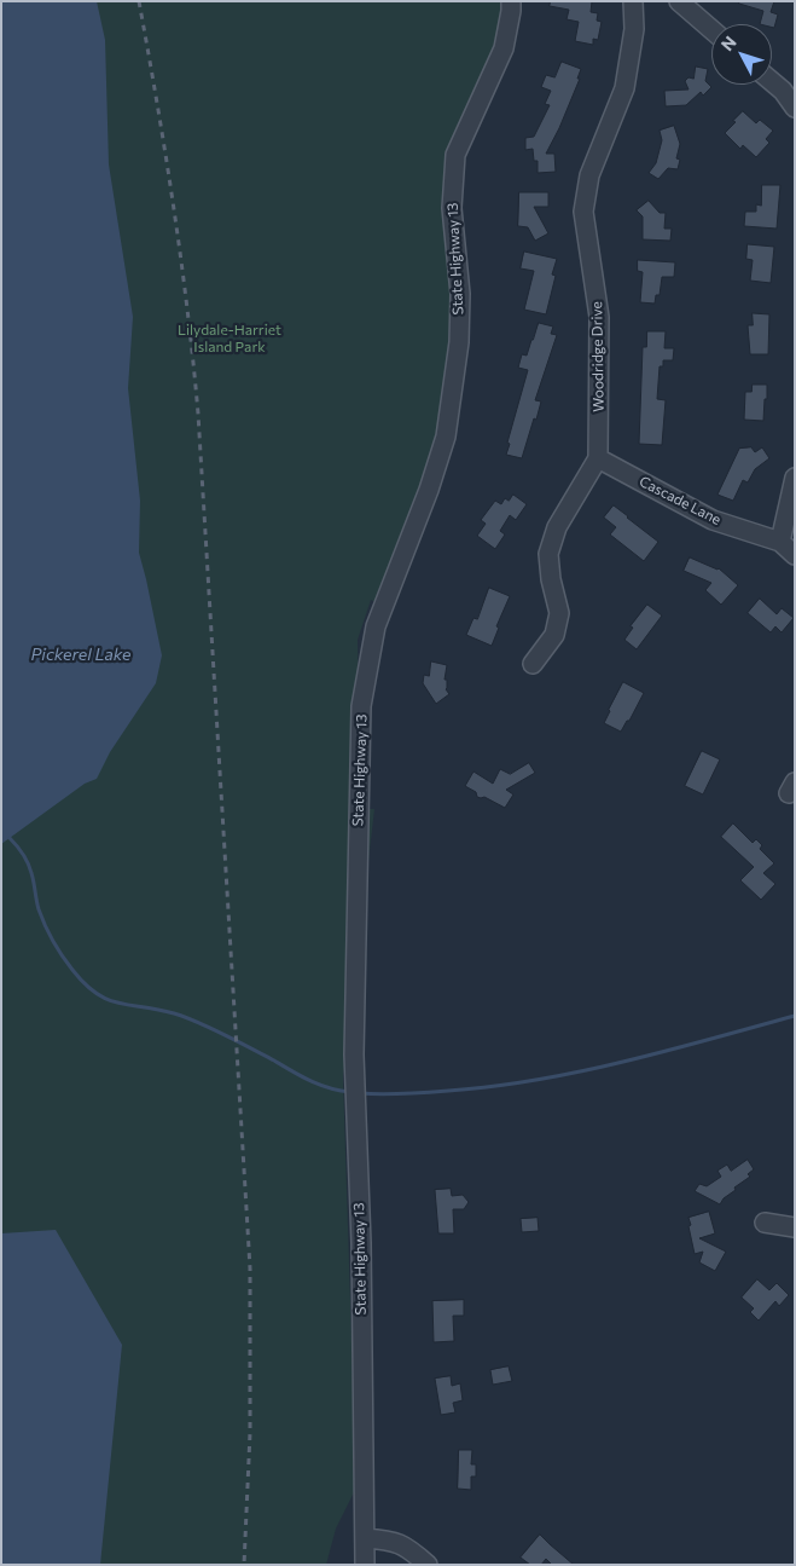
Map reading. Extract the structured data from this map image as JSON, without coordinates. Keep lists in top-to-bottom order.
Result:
{
  "streets": {
    "street": ["State Highway 13", "Woodridge Drive", "Cascade Lane"]
  },
  "crossings": [
    ["Woodridge Drive", "Cascade Lane"]
  ],
  "water": ["Pickerel Lake"],
  "parks": ["Lilydale-Harriet Island Park"],
  "north": "top left"
}
